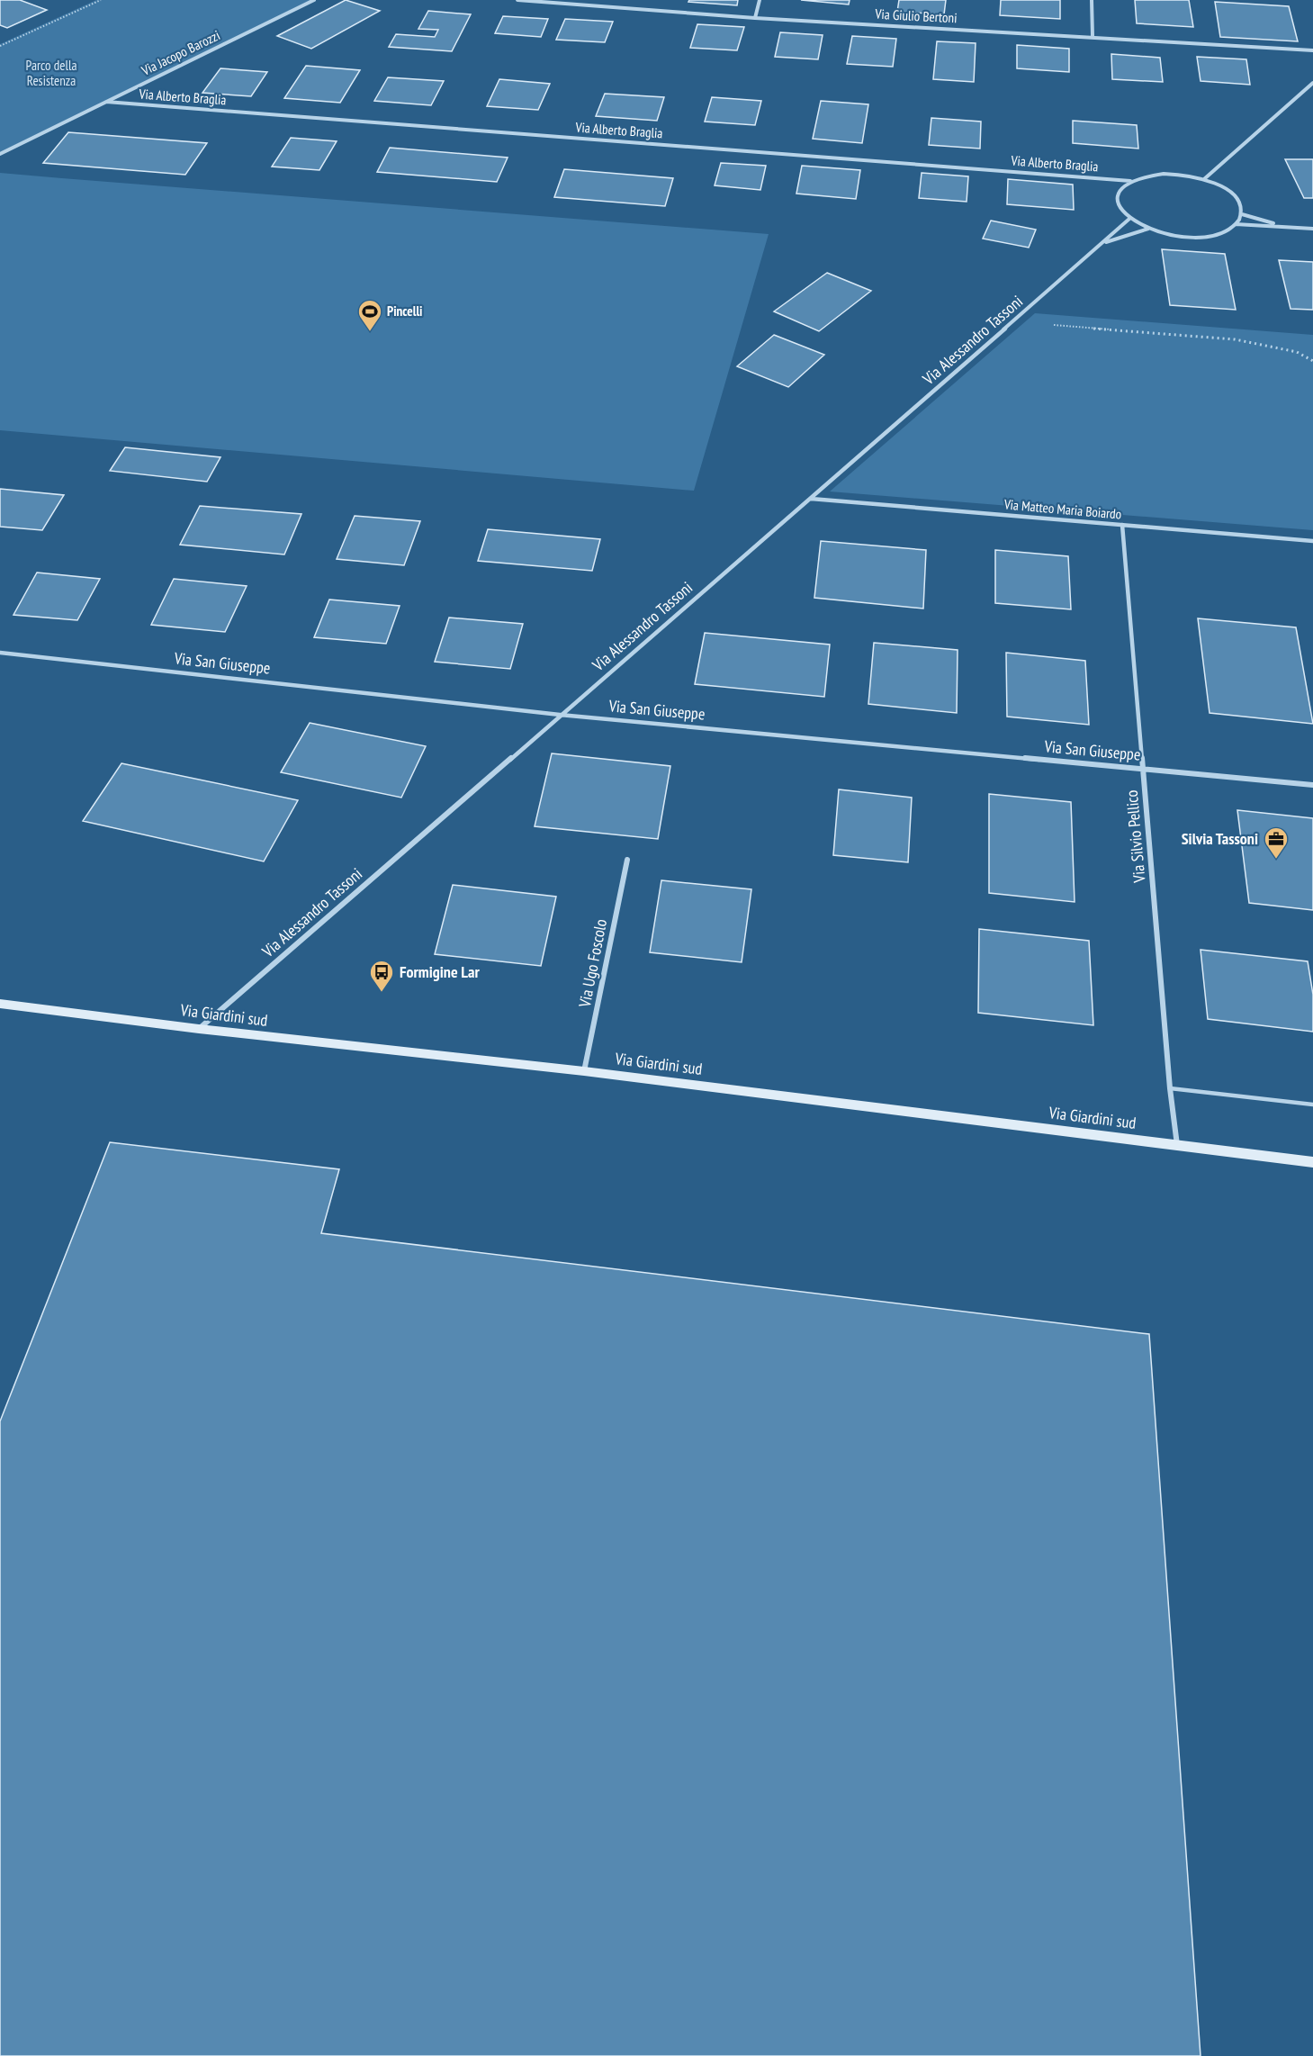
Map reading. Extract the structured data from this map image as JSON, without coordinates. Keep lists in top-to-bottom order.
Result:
{
  "streets": {
    "main road": ["Via Giardini sud"],
    "street": [
      "Via Giulio Bertoni",
      "Via Jacopo Barozzi",
      "Via Alberto Braglia",
      "Via Alessandro Tassoni",
      "Via Matteo Maria Boiardo",
      "Via San Giuseppe",
      "Via Silvio Pellico",
      "Via Ugo Foscolo"
    ]
  },
  "crossings": [
    ["Via Jacopo Barozzi", "Via Alberto Braglia"],
    ["Via Alessandro Tassoni", "Via Matteo Maria Boiardo"],
    ["Via Alessandro Tassoni", "Via San Giuseppe"],
    ["Via Alessandro Tassoni", "Via Giardini sud"],
    ["Via Matteo Maria Boiardo", "Via Silvio Pellico"],
    ["Via San Giuseppe", "Via Silvio Pellico"],
    ["Via Silvio Pellico", "Via Giardini sud"],
    ["Via Ugo Foscolo", "Via Giardini sud"]
  ],
  "parks": ["Parco della Resistenza"],
  "places": {
    "sports": ["Pincelli"],
    "office": ["Silvia Tassoni"],
    "bus stop": ["Formigine Lar"]
  }
}
